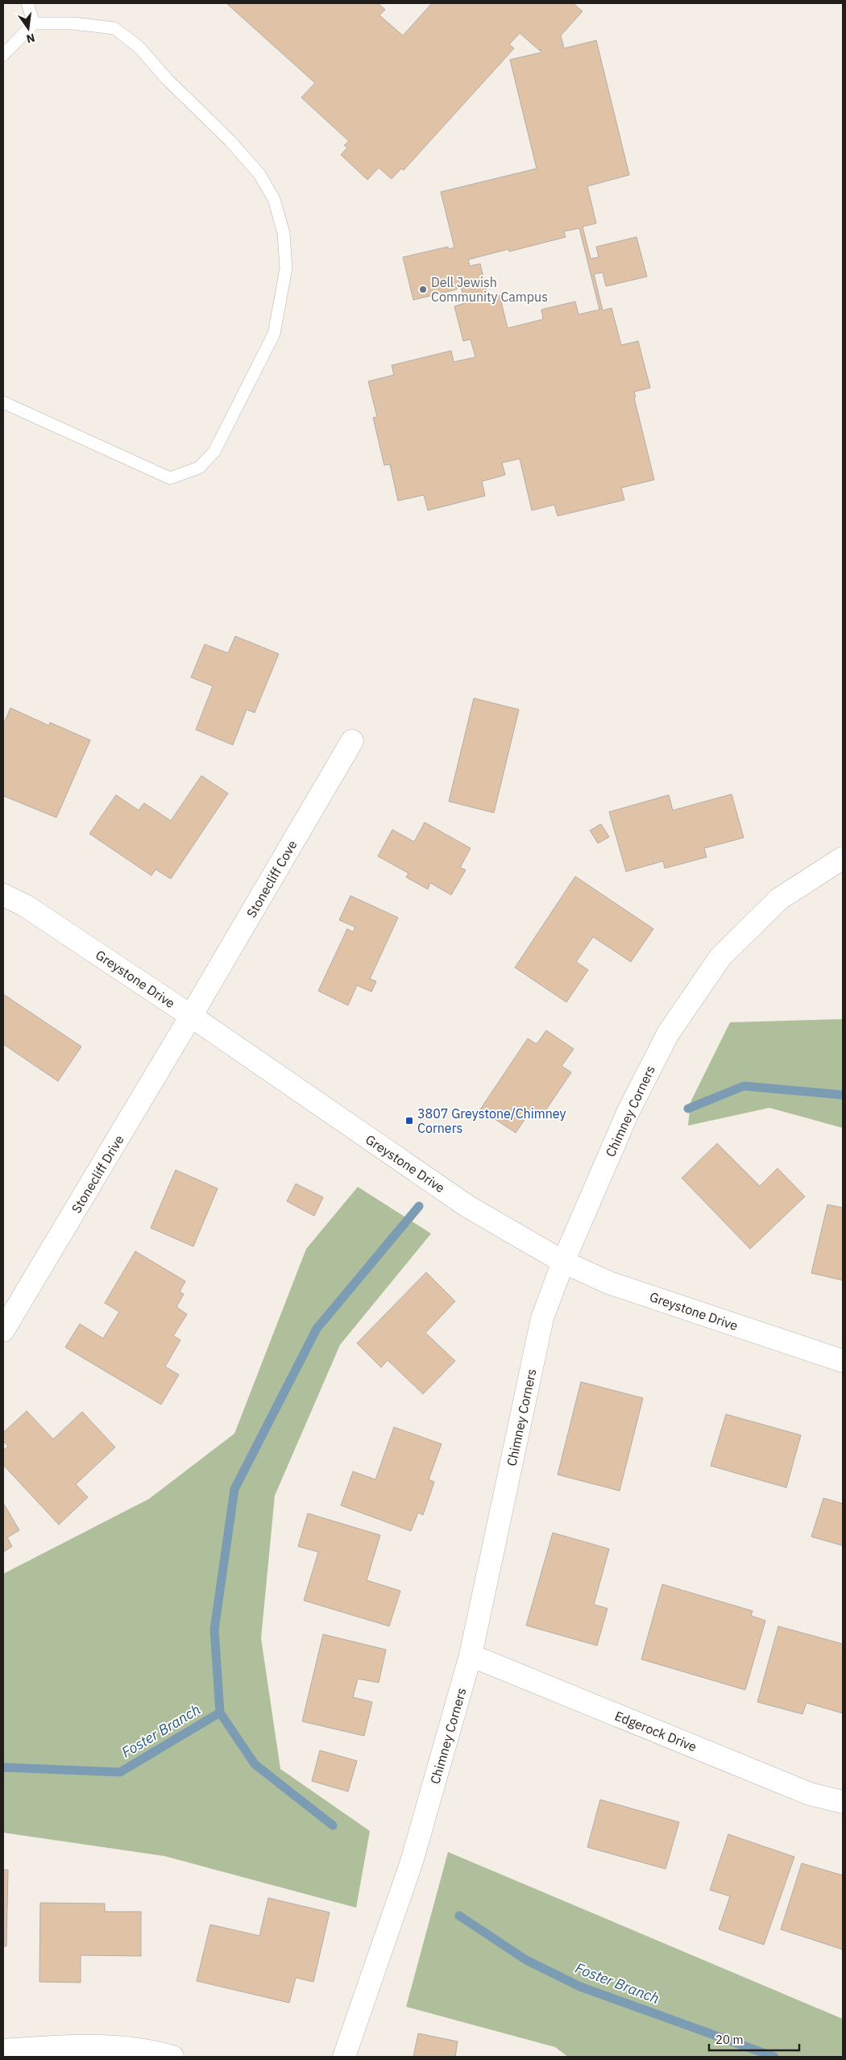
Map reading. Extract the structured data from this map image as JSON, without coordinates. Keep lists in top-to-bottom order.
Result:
{
  "streets": {
    "street": [
      "Stonecliff Cove",
      "Greystone Drive",
      "Chimney Corners",
      "Stonecliff Drive",
      "Edgerock Drive"
    ]
  },
  "crossings": [
    ["Stonecliff Cove", "Greystone Drive"],
    ["Stonecliff Cove", "Stonecliff Drive"],
    ["Greystone Drive", "Chimney Corners"],
    ["Greystone Drive", "Stonecliff Drive"],
    ["Chimney Corners", "Edgerock Drive"]
  ],
  "water": ["Foster Branch"],
  "places": {
    "other": ["Dell Jewish Community Campus"],
    "transit": ["3807 Greystone/Chimney Corners"]
  },
  "scale_bar": "20 m",
  "north": "bottom"
}
